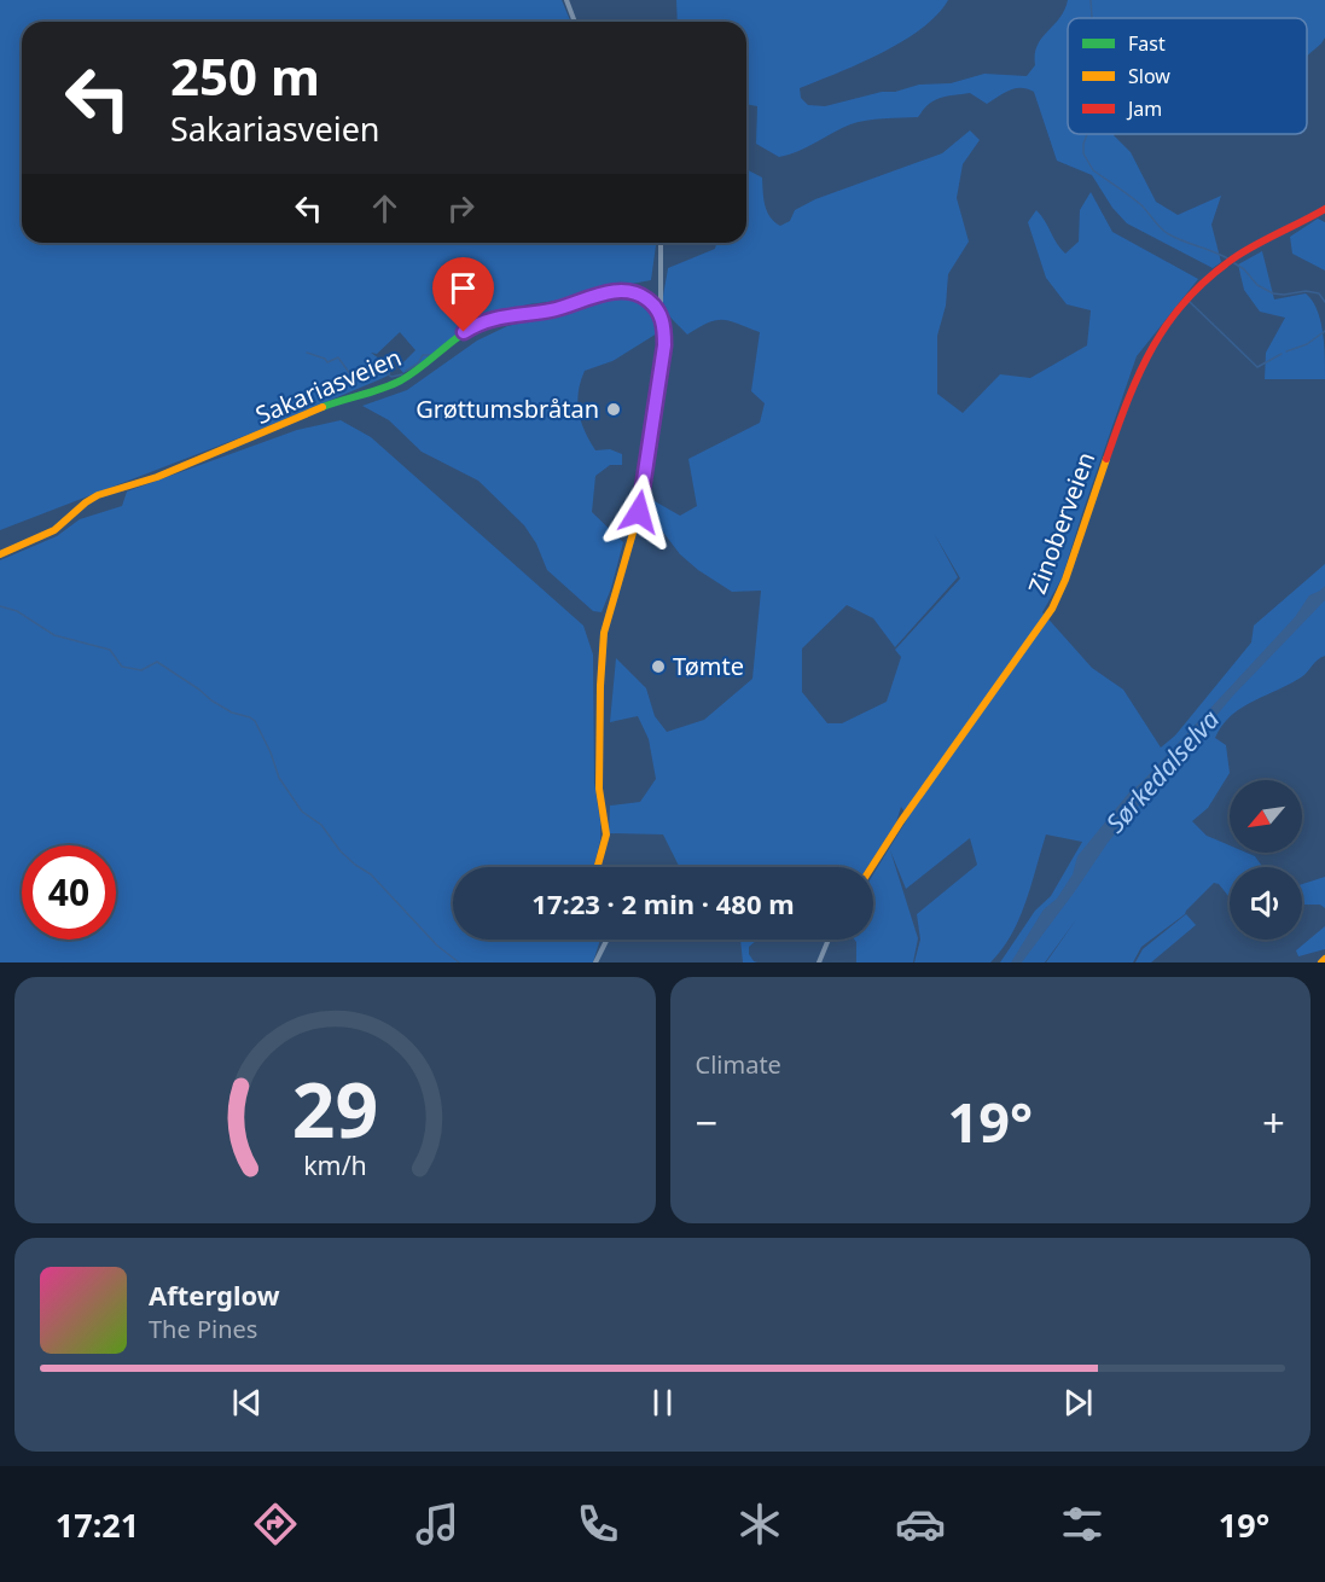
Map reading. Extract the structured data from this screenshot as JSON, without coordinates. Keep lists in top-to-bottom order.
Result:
{
  "streets": {
    "street": ["Sakariasveien", "Zinoberveien"]
  },
  "water": ["Sørkedalselva"],
  "places": ["Grøttumsbråtan", "Tømte"],
  "legend": ["Fast", "Slow", "Jam"],
  "north": "bottom left",
  "page": {
    "turn": ["250 m", "Sakariasveien"],
    "limit": "40",
    "trip": "17:23 · 2 min · 480 m",
    "tile": "Climate",
    "heat": ["−", "19°", "+"],
    "song": ["Afterglow", "The Pines"],
    "tabs": ["17:21", "19°"],
    "gauge": ["29", "km/h"]
  }
}
